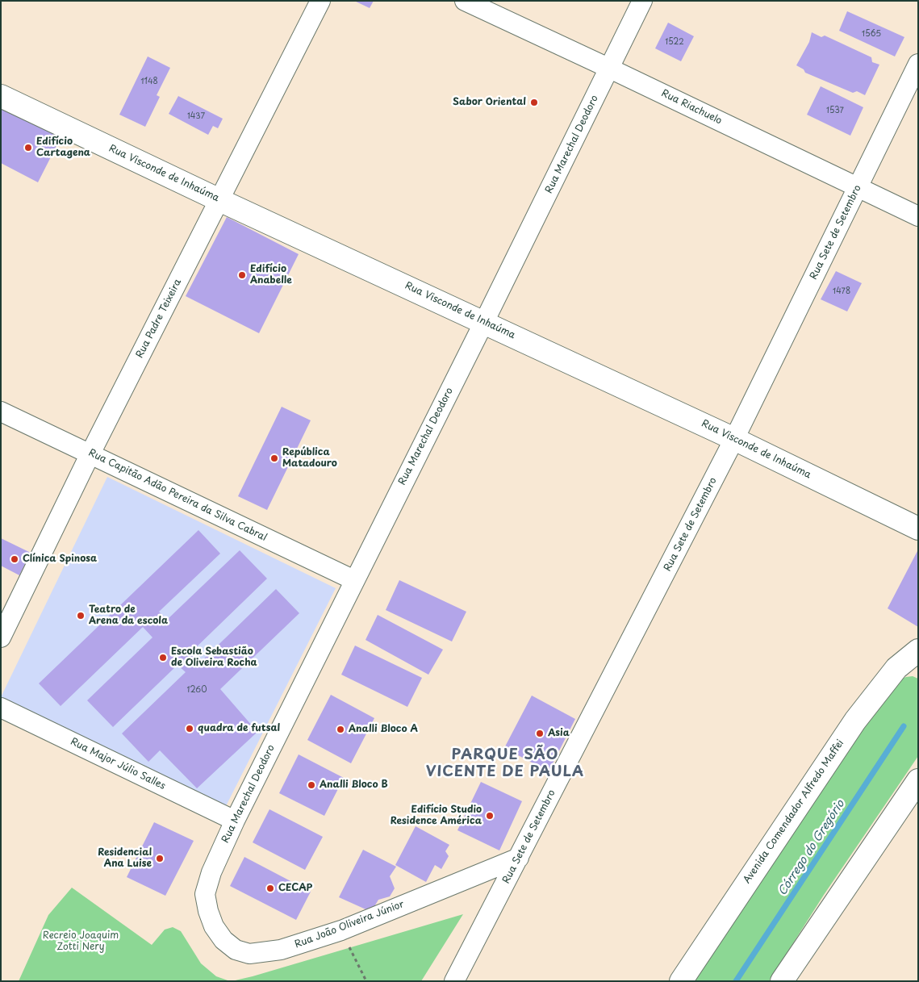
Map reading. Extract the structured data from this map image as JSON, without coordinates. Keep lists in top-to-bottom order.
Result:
{
  "streets": {
    "street": [
      "Rua Riachuelo",
      "Rua Marechal Deodoro",
      "Rua Visconde de Inhaúma",
      "Rua Sete de Setembro",
      "Rua Padre Teixeira",
      "Rua Capitão Adão Pereira da Silva Cabral",
      "Rua Major Júlio Salles",
      "Avenida Comendador Alfredo Maffei",
      "Rua João Oliveira Júnior"
    ]
  },
  "crossings": [
    ["Rua Riachuelo", "Rua Marechal Deodoro"],
    ["Rua Riachuelo", "Rua Sete de Setembro"],
    ["Rua Marechal Deodoro", "Rua Visconde de Inhaúma"],
    ["Rua Marechal Deodoro", "Rua Capitão Adão Pereira da Silva Cabral"],
    ["Rua Marechal Deodoro", "Rua Major Júlio Salles"],
    ["Rua Marechal Deodoro", "Rua João Oliveira Júnior"],
    ["Rua Visconde de Inhaúma", "Rua Sete de Setembro"],
    ["Rua Visconde de Inhaúma", "Rua Padre Teixeira"],
    ["Rua Sete de Setembro", "Rua João Oliveira Júnior"],
    ["Rua Padre Teixeira", "Rua Capitão Adão Pereira da Silva Cabral"]
  ],
  "districts": ["PARQUE SÃO VICENTE DE PAULA"],
  "water": ["Córrego do Gregório"],
  "parks": ["Recreio Joaquim Zotti Nery"],
  "places": [
    "Sabor Oriental",
    "Edifício Cartagena",
    "Edifício Anabelle",
    "República Matadouro",
    "Clínica Spinosa",
    "Teatro de Arena da escola",
    "Escola Sebastião de Oliveira Rocha",
    "quadra de futsal",
    "Analli Bloco A",
    "Asia",
    "Analli Bloco B",
    "Edifício Studio Residence América",
    "Residencial Ana Luise",
    "CECAP"
  ],
  "house_numbers": [
    "1565",
    "1522",
    "1148",
    "1537",
    "1437",
    "1478",
    "1260"
  ]
}
